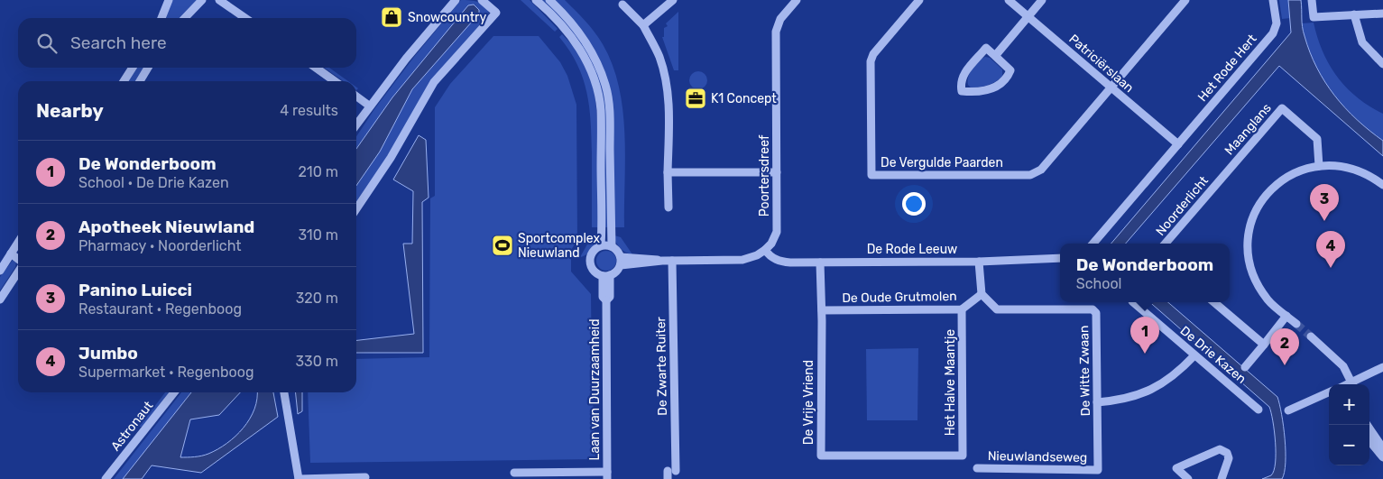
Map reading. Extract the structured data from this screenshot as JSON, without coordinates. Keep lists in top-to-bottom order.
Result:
{
  "streets": {
    "street": [
      "Patriciërslaan",
      "Het Rode Hert",
      "Maanglans",
      "De Vergulde Paarden",
      "Poortersdreef",
      "Noorderlicht",
      "De Rode Leeuw",
      "De Oude Grutmolen",
      "De Drie Kazen",
      "De Zwarte Ruiter",
      "De Witte Zwaan",
      "Het Halve Maantje",
      "Laan van Duurzaamheid",
      "De Vrije Vriend",
      "Astronaut",
      "Nieuwlandseweg"
    ]
  },
  "crossings": [
    ["Patriciërslaan", "Het Rode Hert"],
    ["Patriciërslaan", "De Vergulde Paarden"],
    ["Maanglans", "Noorderlicht"],
    ["Poortersdreef", "De Rode Leeuw"],
    ["De Rode Leeuw", "De Vrije Vriend"],
    ["De Oude Grutmolen", "De Witte Zwaan"],
    ["De Oude Grutmolen", "Het Halve Maantje"],
    ["De Oude Grutmolen", "De Vrije Vriend"],
    ["De Witte Zwaan", "Nieuwlandseweg"],
    ["Het Halve Maantje", "De Vrije Vriend"]
  ],
  "places": {
    "shop": ["Snowcountry"],
    "office": ["K1 Concept"],
    "sports": ["Sportcomplex Nieuwland"]
  },
  "page": {
    "search": "Search here",
    "heading": ["Nearby", "4 results"],
    "list": [
      {
        "mark": "1",
        "name": "De Wonderboom",
        "note": "School · De Drie Kazen",
        "value": "210 m"
      },
      {
        "mark": "2",
        "name": "Apotheek Nieuwland",
        "note": "Pharmacy · Noorderlicht",
        "value": "310 m"
      },
      {
        "mark": "3",
        "name": "Panino Luicci",
        "note": "Restaurant · Regenboog",
        "value": "320 m"
      },
      {
        "mark": "4",
        "name": "Jumbo",
        "note": "Supermarket · Regenboog",
        "value": "330 m"
      }
    ],
    "pins": [
      "3",
      "4",
      "1",
      "2"
    ],
    "popup": ["De Wonderboom", "School"],
    "map_buttons": ["+", "−"]
  }
}
